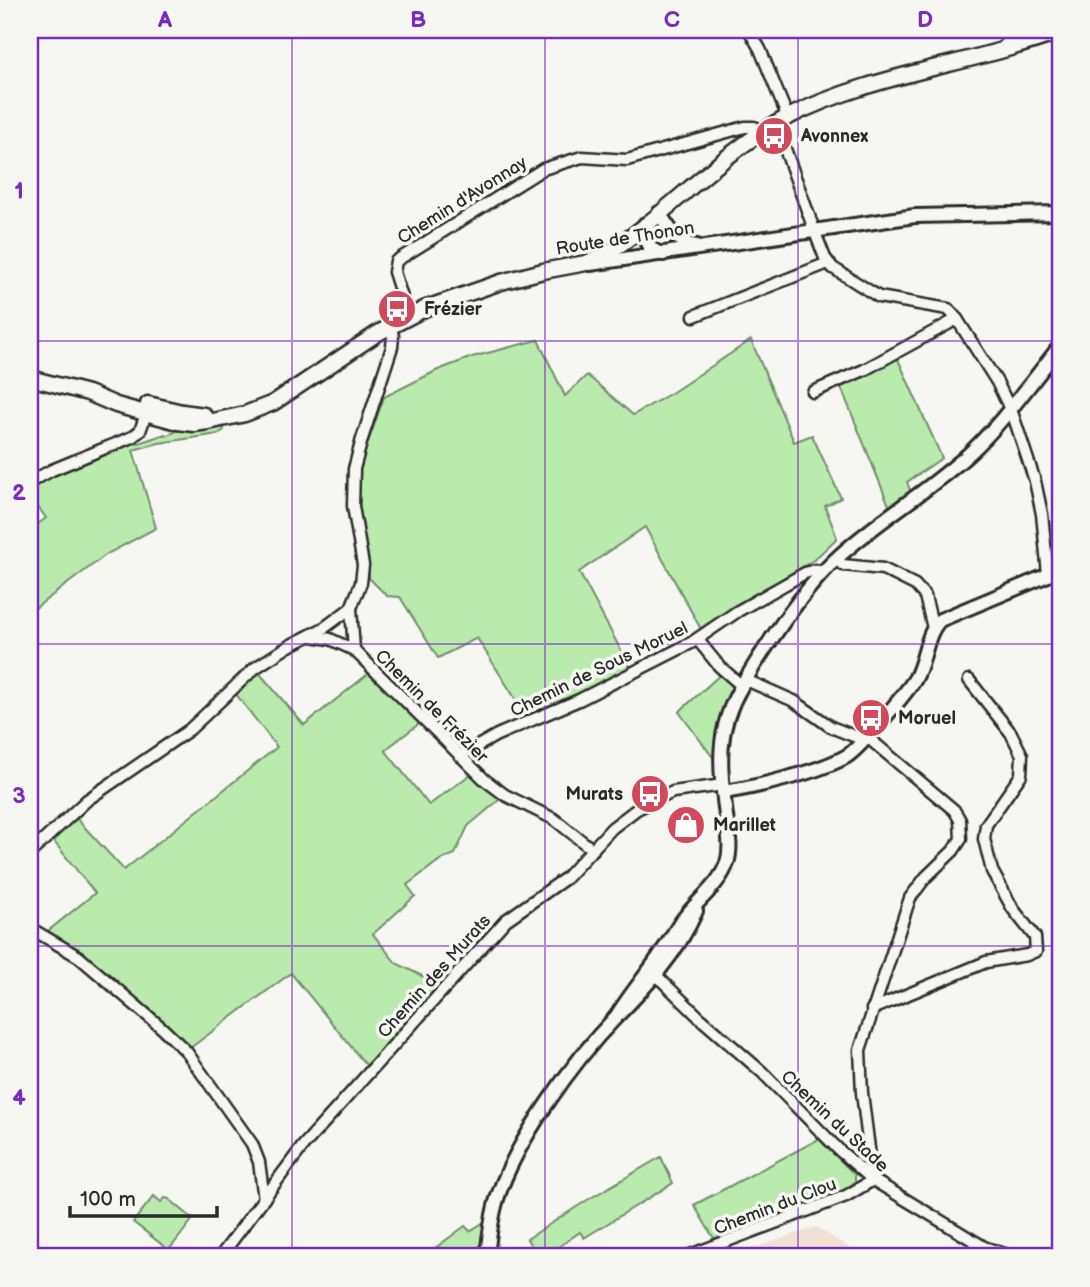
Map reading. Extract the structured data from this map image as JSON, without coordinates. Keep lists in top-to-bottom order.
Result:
{
  "streets": {
    "main road": ["Route de Thonon"],
    "street": [
      "Chemin d'Avonnay",
      "Chemin de Sous Moruel",
      "Chemin de Frézier",
      "Chemin des Murats",
      "Chemin du Stade",
      "Chemin du Clou"
    ]
  },
  "crossings": [
    ["Chemin d'Avonnay", "Route de Thonon"],
    ["Route de Thonon", "Chemin de Frézier"],
    ["Chemin de Sous Moruel", "Chemin de Frézier"],
    ["Chemin de Frézier", "Chemin des Murats"],
    ["Chemin du Stade", "Chemin du Clou"]
  ],
  "places": {
    "bus stop": [
      "Avonnex",
      "Frézier",
      "Moruel",
      "Murats"
    ],
    "shop": ["Marillet"]
  },
  "scale_bar": "100 m",
  "grid": {
    "columns": [
      "A",
      "B",
      "C",
      "D"
    ],
    "rows": [
      "1",
      "2",
      "3",
      "4"
    ]
  }
}
